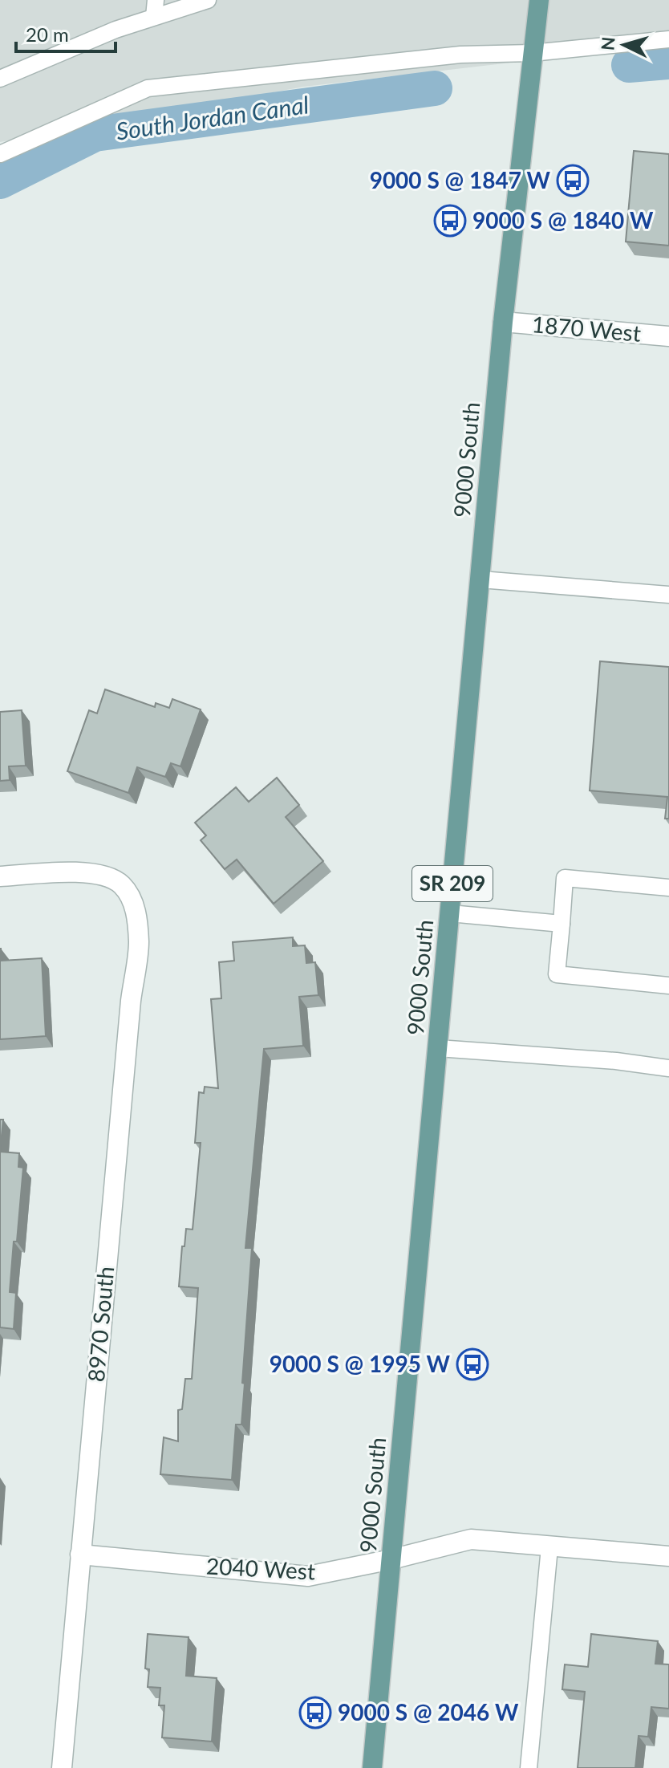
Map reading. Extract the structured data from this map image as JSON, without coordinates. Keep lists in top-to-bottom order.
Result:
{
  "streets": {
    "main road": ["9000 South", "SR 209"],
    "street": ["1870 West", "8970 South", "2040 West"]
  },
  "crossings": [
    ["1870 West", "9000 South"],
    ["9000 South", "2040 West"],
    ["8970 South", "2040 West"]
  ],
  "water": ["South Jordan Canal"],
  "places": {
    "bus stop": [
      "9000 S @ 1847 W",
      "9000 S @ 1840 W",
      "9000 S @ 1995 W",
      "9000 S @ 2046 W"
    ]
  },
  "scale_bar": "20 m",
  "north": "left"
}
